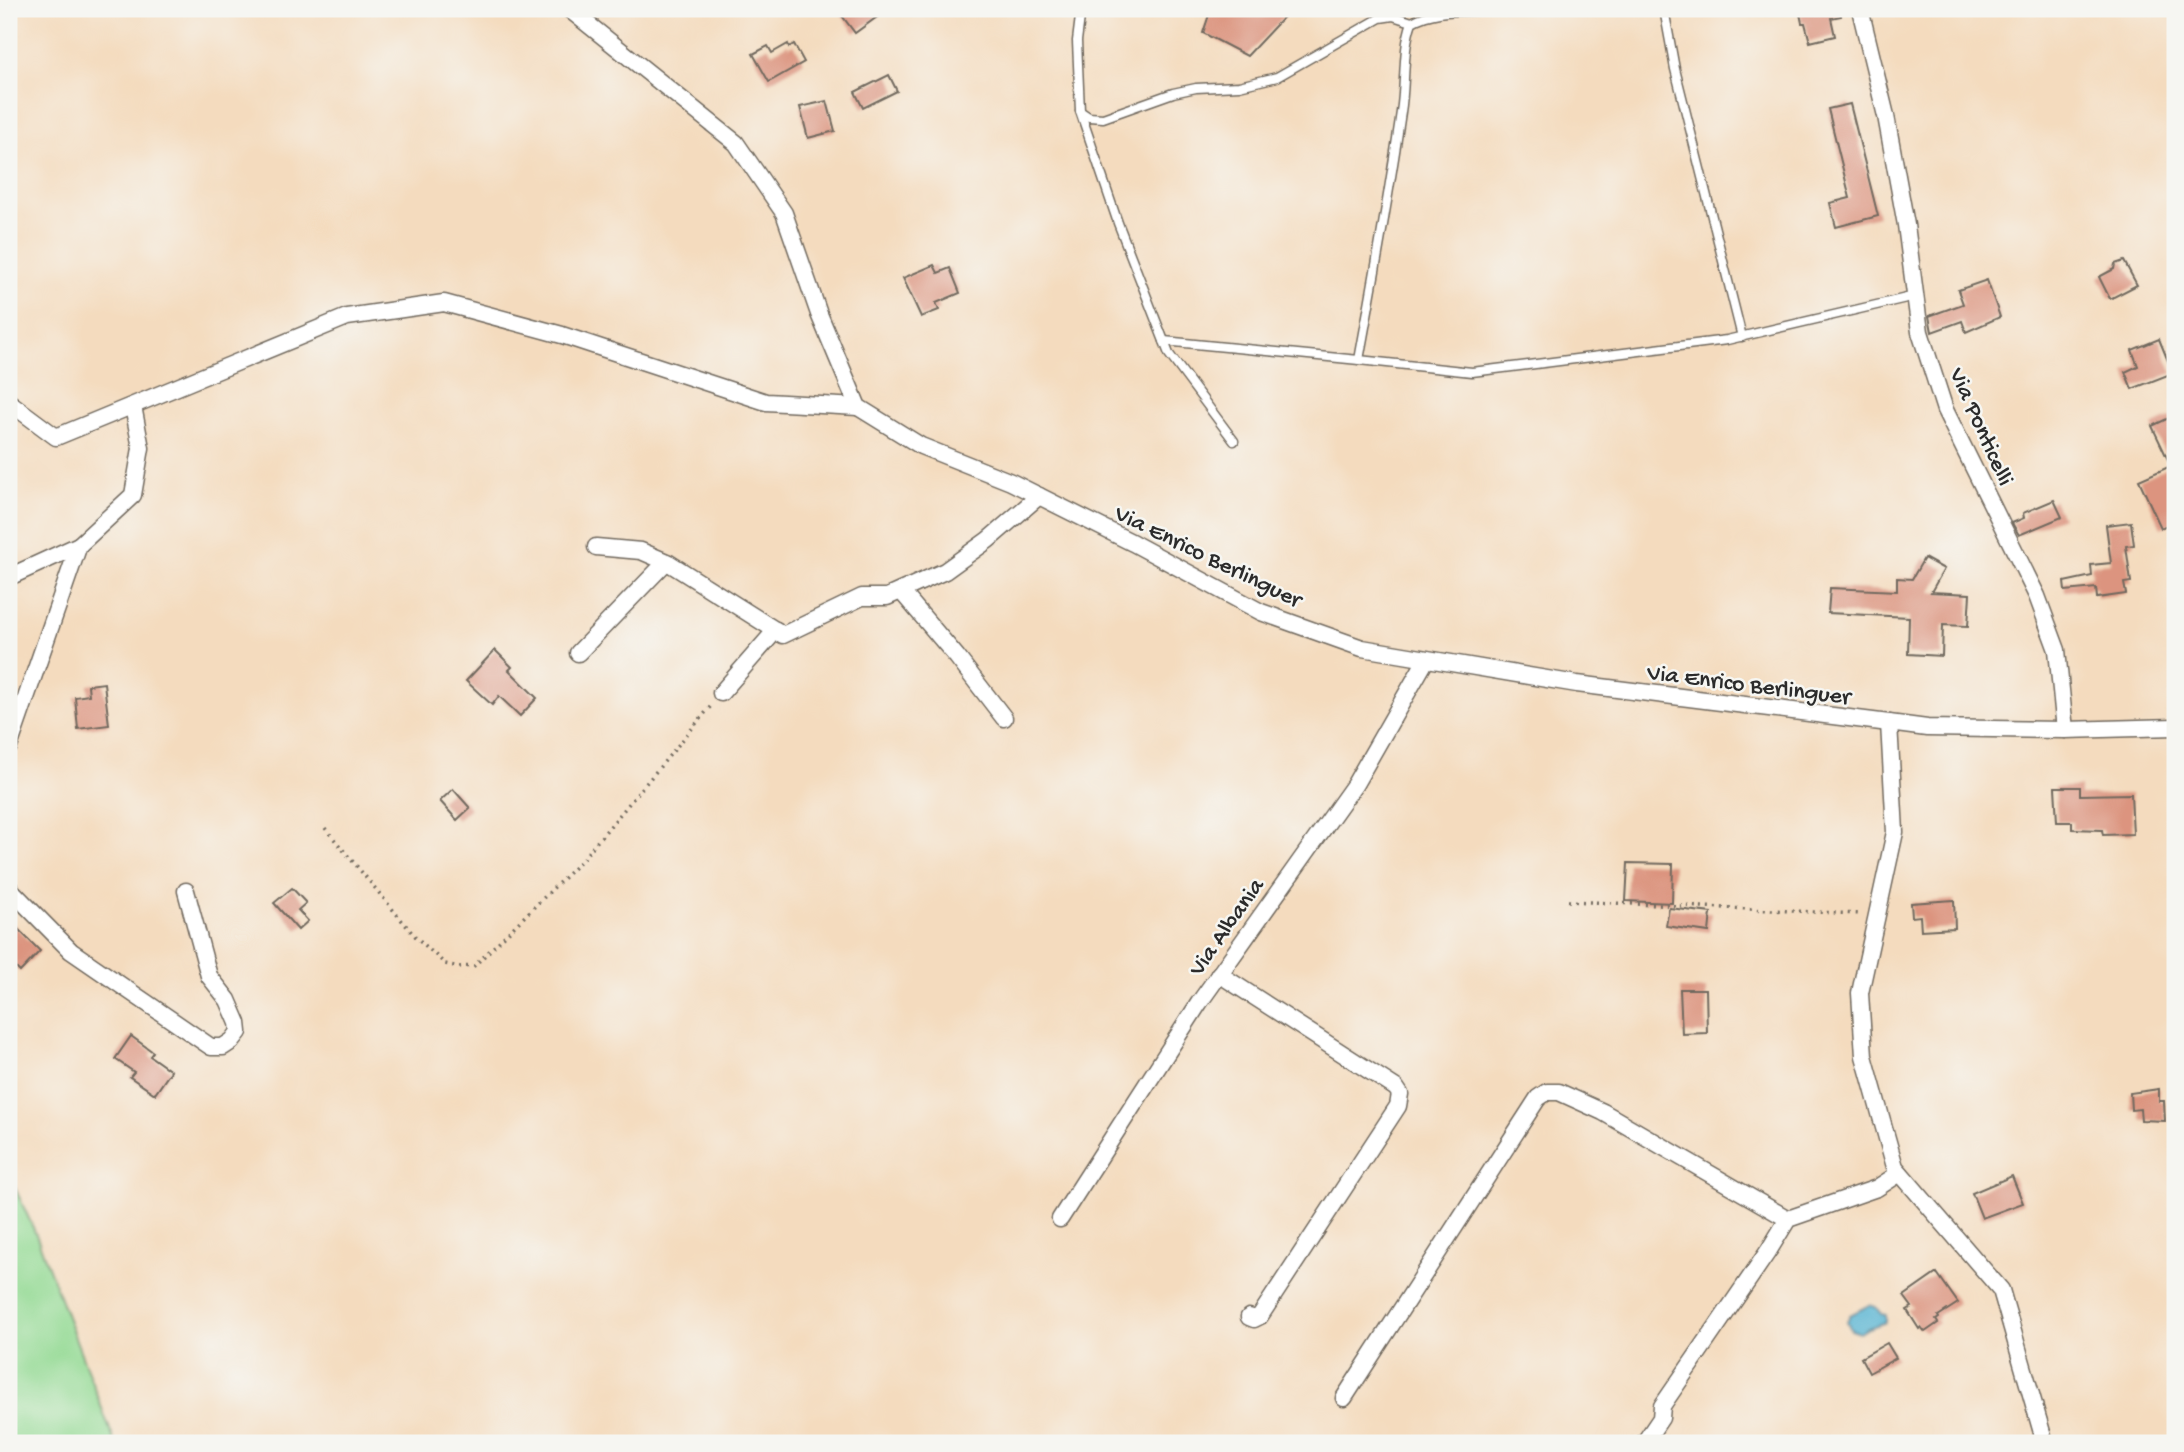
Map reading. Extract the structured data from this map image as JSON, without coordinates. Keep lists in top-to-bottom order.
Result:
{
  "streets": {
    "street": ["Via Ponticelli", "Via Enrico Berlinguer", "Via Albania"]
  },
  "crossings": [
    ["Via Ponticelli", "Via Enrico Berlinguer"],
    ["Via Enrico Berlinguer", "Via Albania"]
  ]
}
